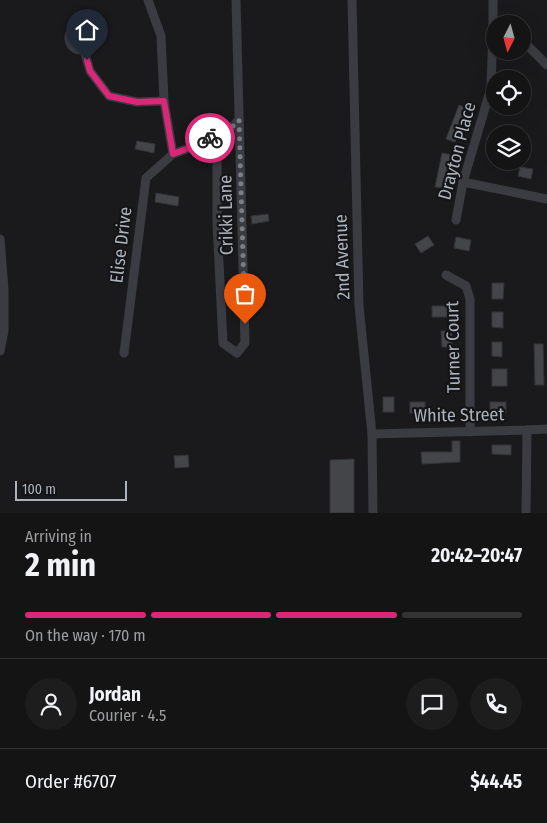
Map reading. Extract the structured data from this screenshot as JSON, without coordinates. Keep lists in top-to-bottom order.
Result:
{
  "streets": {
    "street": [
      "Drayton Place",
      "Crikki Lane",
      "Elise Drive",
      "2nd Avenue",
      "Turner Court",
      "White Street"
    ]
  },
  "crossings": [
    ["Crikki Lane", "Elise Drive"],
    ["2nd Avenue", "White Street"],
    ["Turner Court", "White Street"]
  ],
  "scale_bar": "100 m",
  "north": "bottom",
  "page": {
    "scale": "100 m",
    "heading": ["2 min", "Arriving in", "20:42–20:47"],
    "panel": [
      "Jordan",
      "Courier · 4.5",
      "Order #6707",
      "$44.45"
    ],
    "bar": "On the way · 170 m"
  }
}
